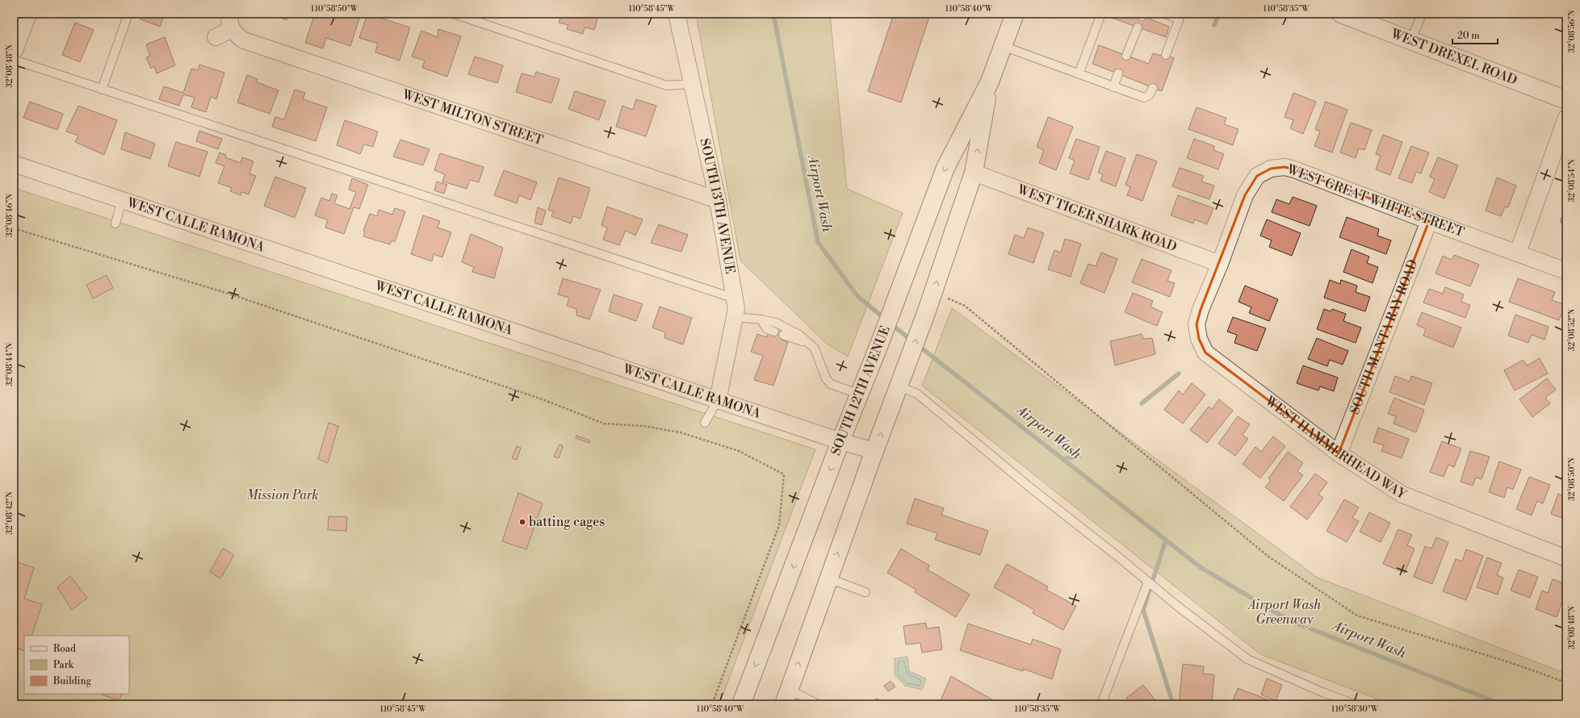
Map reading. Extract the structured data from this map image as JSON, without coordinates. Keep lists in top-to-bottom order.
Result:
{
  "streets": {
    "main road": ["WEST DREXEL ROAD", "SOUTH 12TH AVENUE"],
    "street": [
      "WEST MILTON STREET",
      "WEST GREAT WHITE STREET",
      "SOUTH 13TH AVENUE",
      "WEST TIGER SHARK ROAD",
      "WEST CALLE RAMONA",
      "SOUTH MANTA RAY ROAD",
      "WEST HAMMERHEAD WAY"
    ]
  },
  "crossings": [
    ["WEST MILTON STREET", "SOUTH 13TH AVENUE"],
    ["WEST GREAT WHITE STREET", "WEST TIGER SHARK ROAD"],
    ["WEST GREAT WHITE STREET", "SOUTH MANTA RAY ROAD"],
    ["WEST GREAT WHITE STREET", "WEST HAMMERHEAD WAY"],
    ["SOUTH 13TH AVENUE", "WEST CALLE RAMONA"],
    ["WEST TIGER SHARK ROAD", "SOUTH 12TH AVENUE"],
    ["WEST TIGER SHARK ROAD", "WEST HAMMERHEAD WAY"],
    ["WEST CALLE RAMONA", "SOUTH 12TH AVENUE"],
    ["SOUTH MANTA RAY ROAD", "WEST HAMMERHEAD WAY"]
  ],
  "water": ["Airport Wash"],
  "parks": ["Mission Park", "Airport Wash Greenway"],
  "places": ["batting cages"],
  "legend": ["Road", "Park", "Building"],
  "scale_bar": "20 m",
  "coordinates": [
    "110°58'50\"W",
    "110°58'45\"W",
    "110°58'40\"W",
    "110°58'35\"W",
    "32°08'56\"N",
    "32°08'48\"N",
    "32°08'54\"N",
    "32°08'46\"N",
    "32°08'52\"N",
    "32°08'44\"N",
    "32°08'50\"N",
    "32°08'42\"N",
    "110°58'30\"W"
  ]
}
